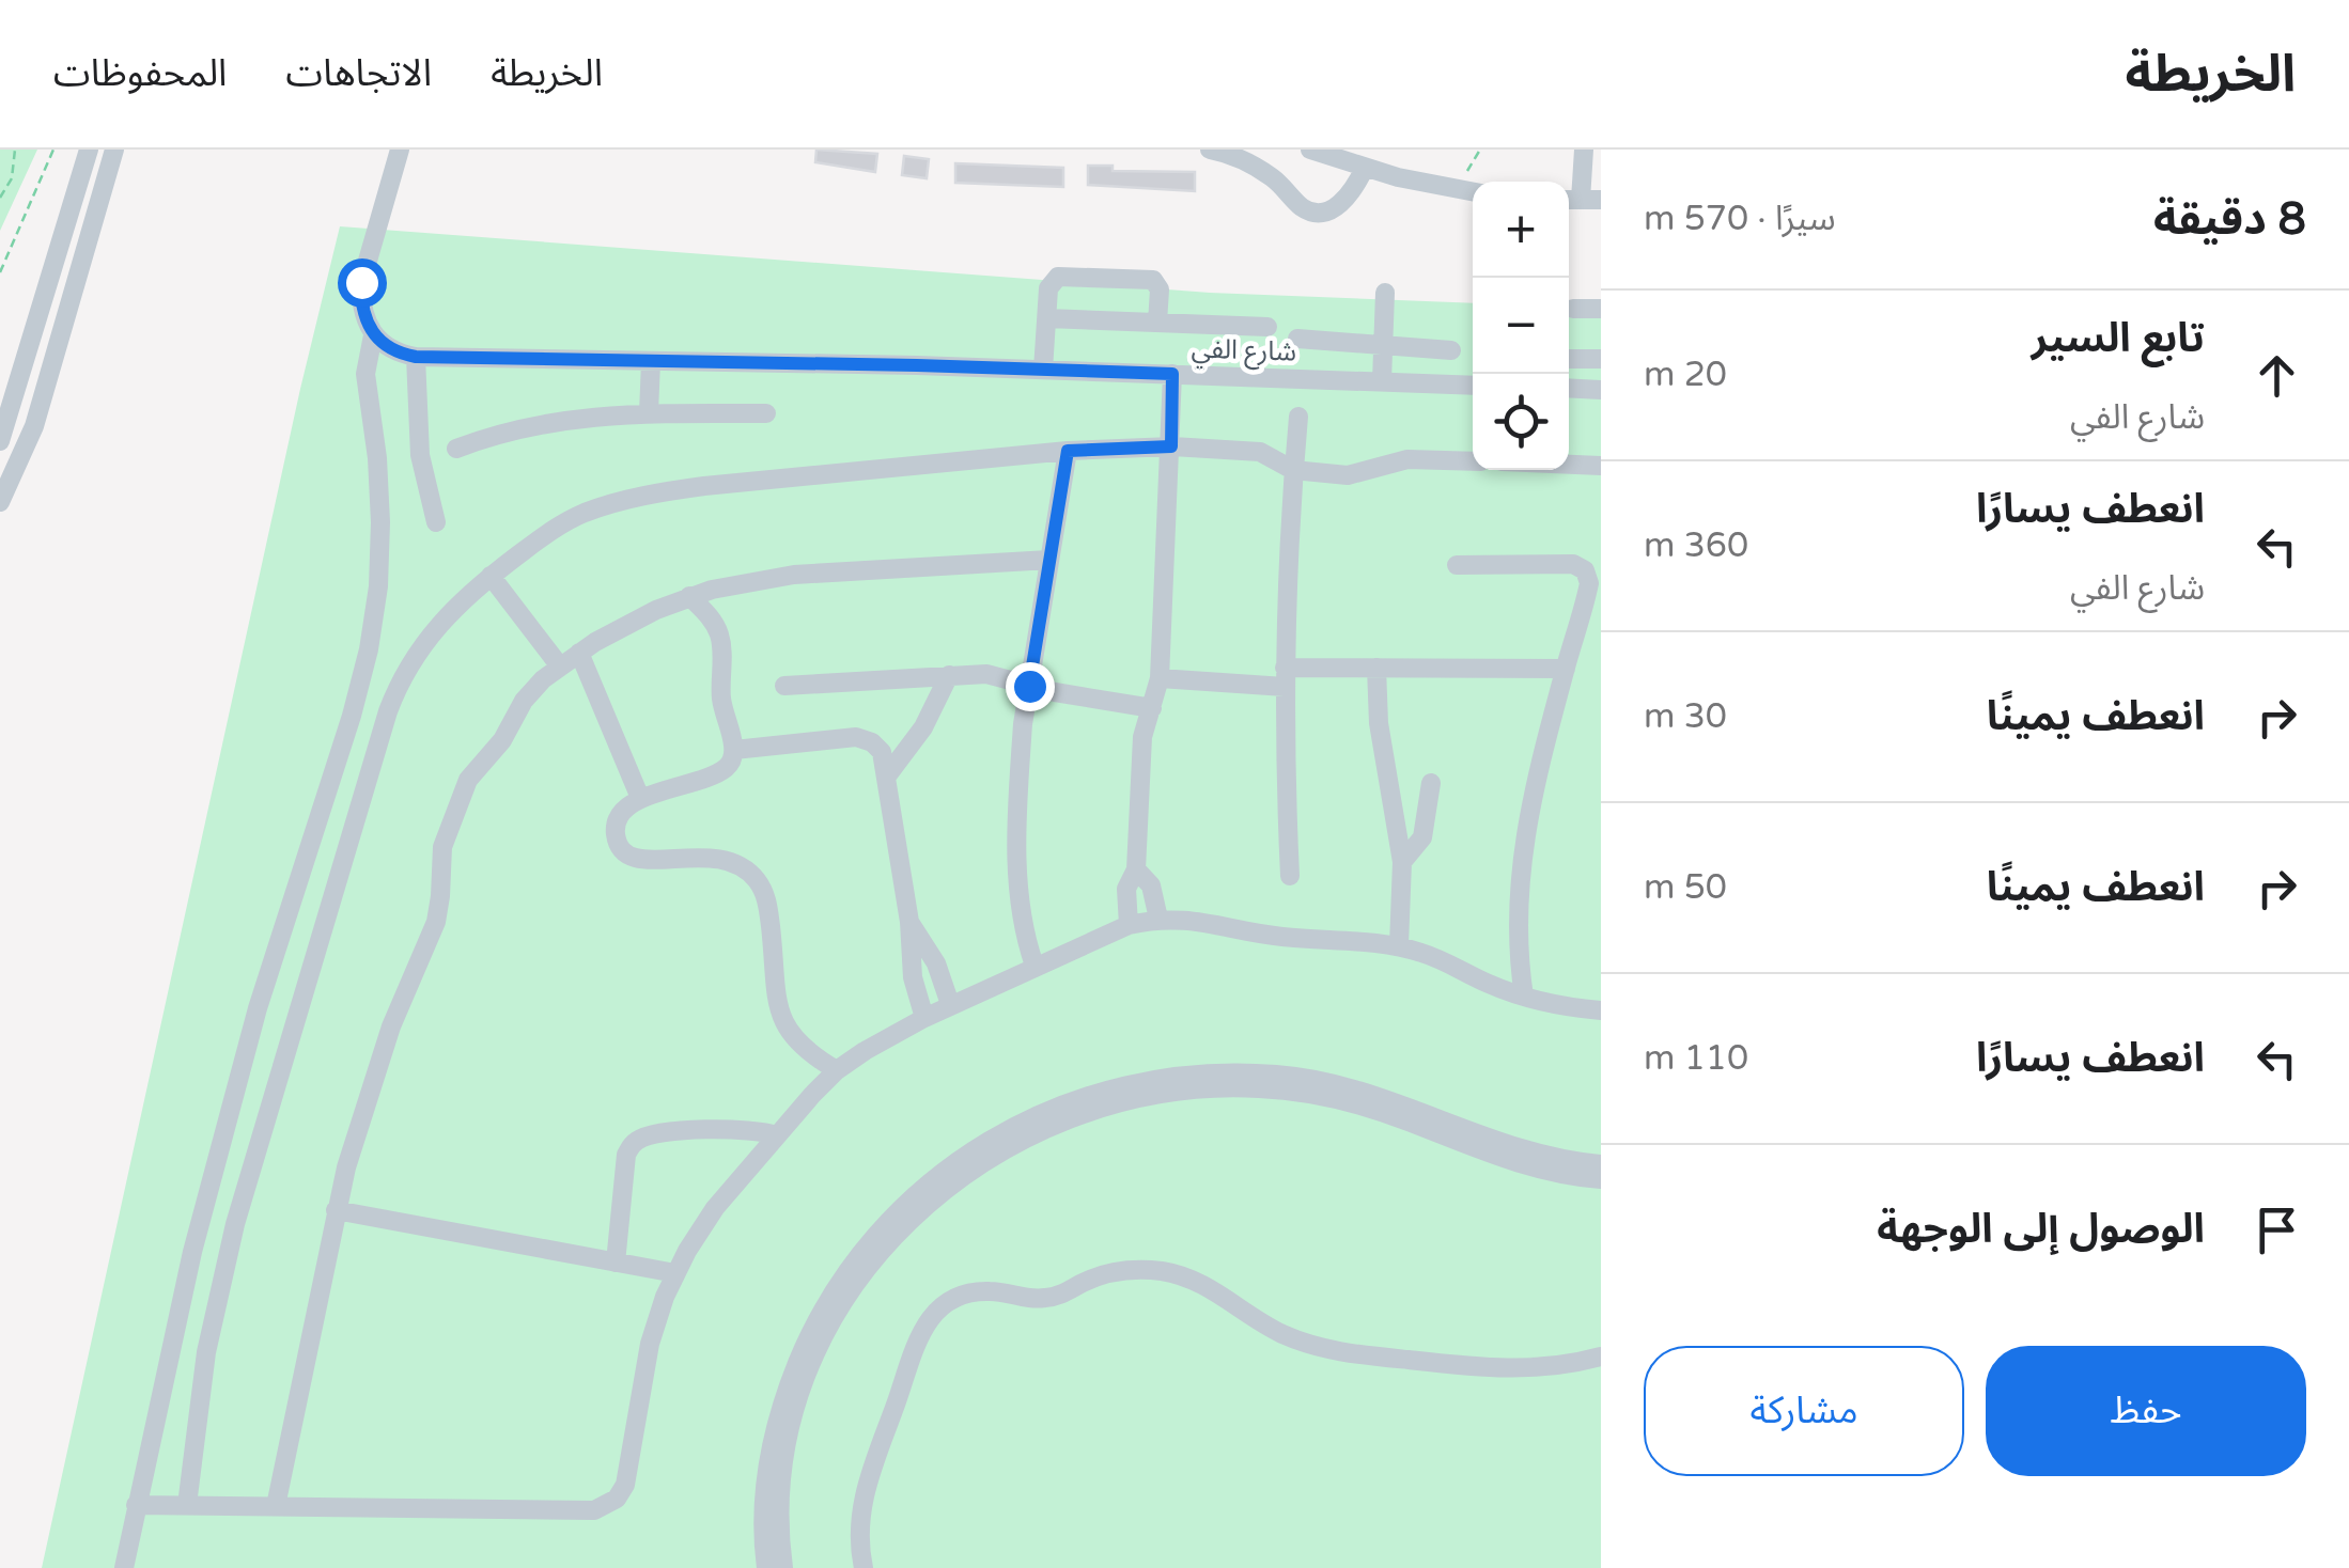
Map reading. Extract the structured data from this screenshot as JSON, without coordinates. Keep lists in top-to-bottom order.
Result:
{
  "streets": {
    "street": ["شارع الفي"]
  },
  "page": {
    "header": "الخريطة",
    "nav": ["الخريطة", "الاتجاهات", "المحفوظات"],
    "heading": ["8 دقيقة", "سيرًا · 570 m"],
    "map_buttons": ["+", "−"],
    "list": [
      ["تابع السير", "شارع الفي", "20 m"],
      ["انعطف يسارًا", "شارع الفي", "360 m"],
      ["انعطف يمينًا", "30 m"],
      ["انعطف يمينًا", "50 m"],
      ["انعطف يسارًا", "110 m"],
      "الوصول إلى الوجهة"
    ],
    "buttons": ["حفظ", "مشاركة"]
  }
}
